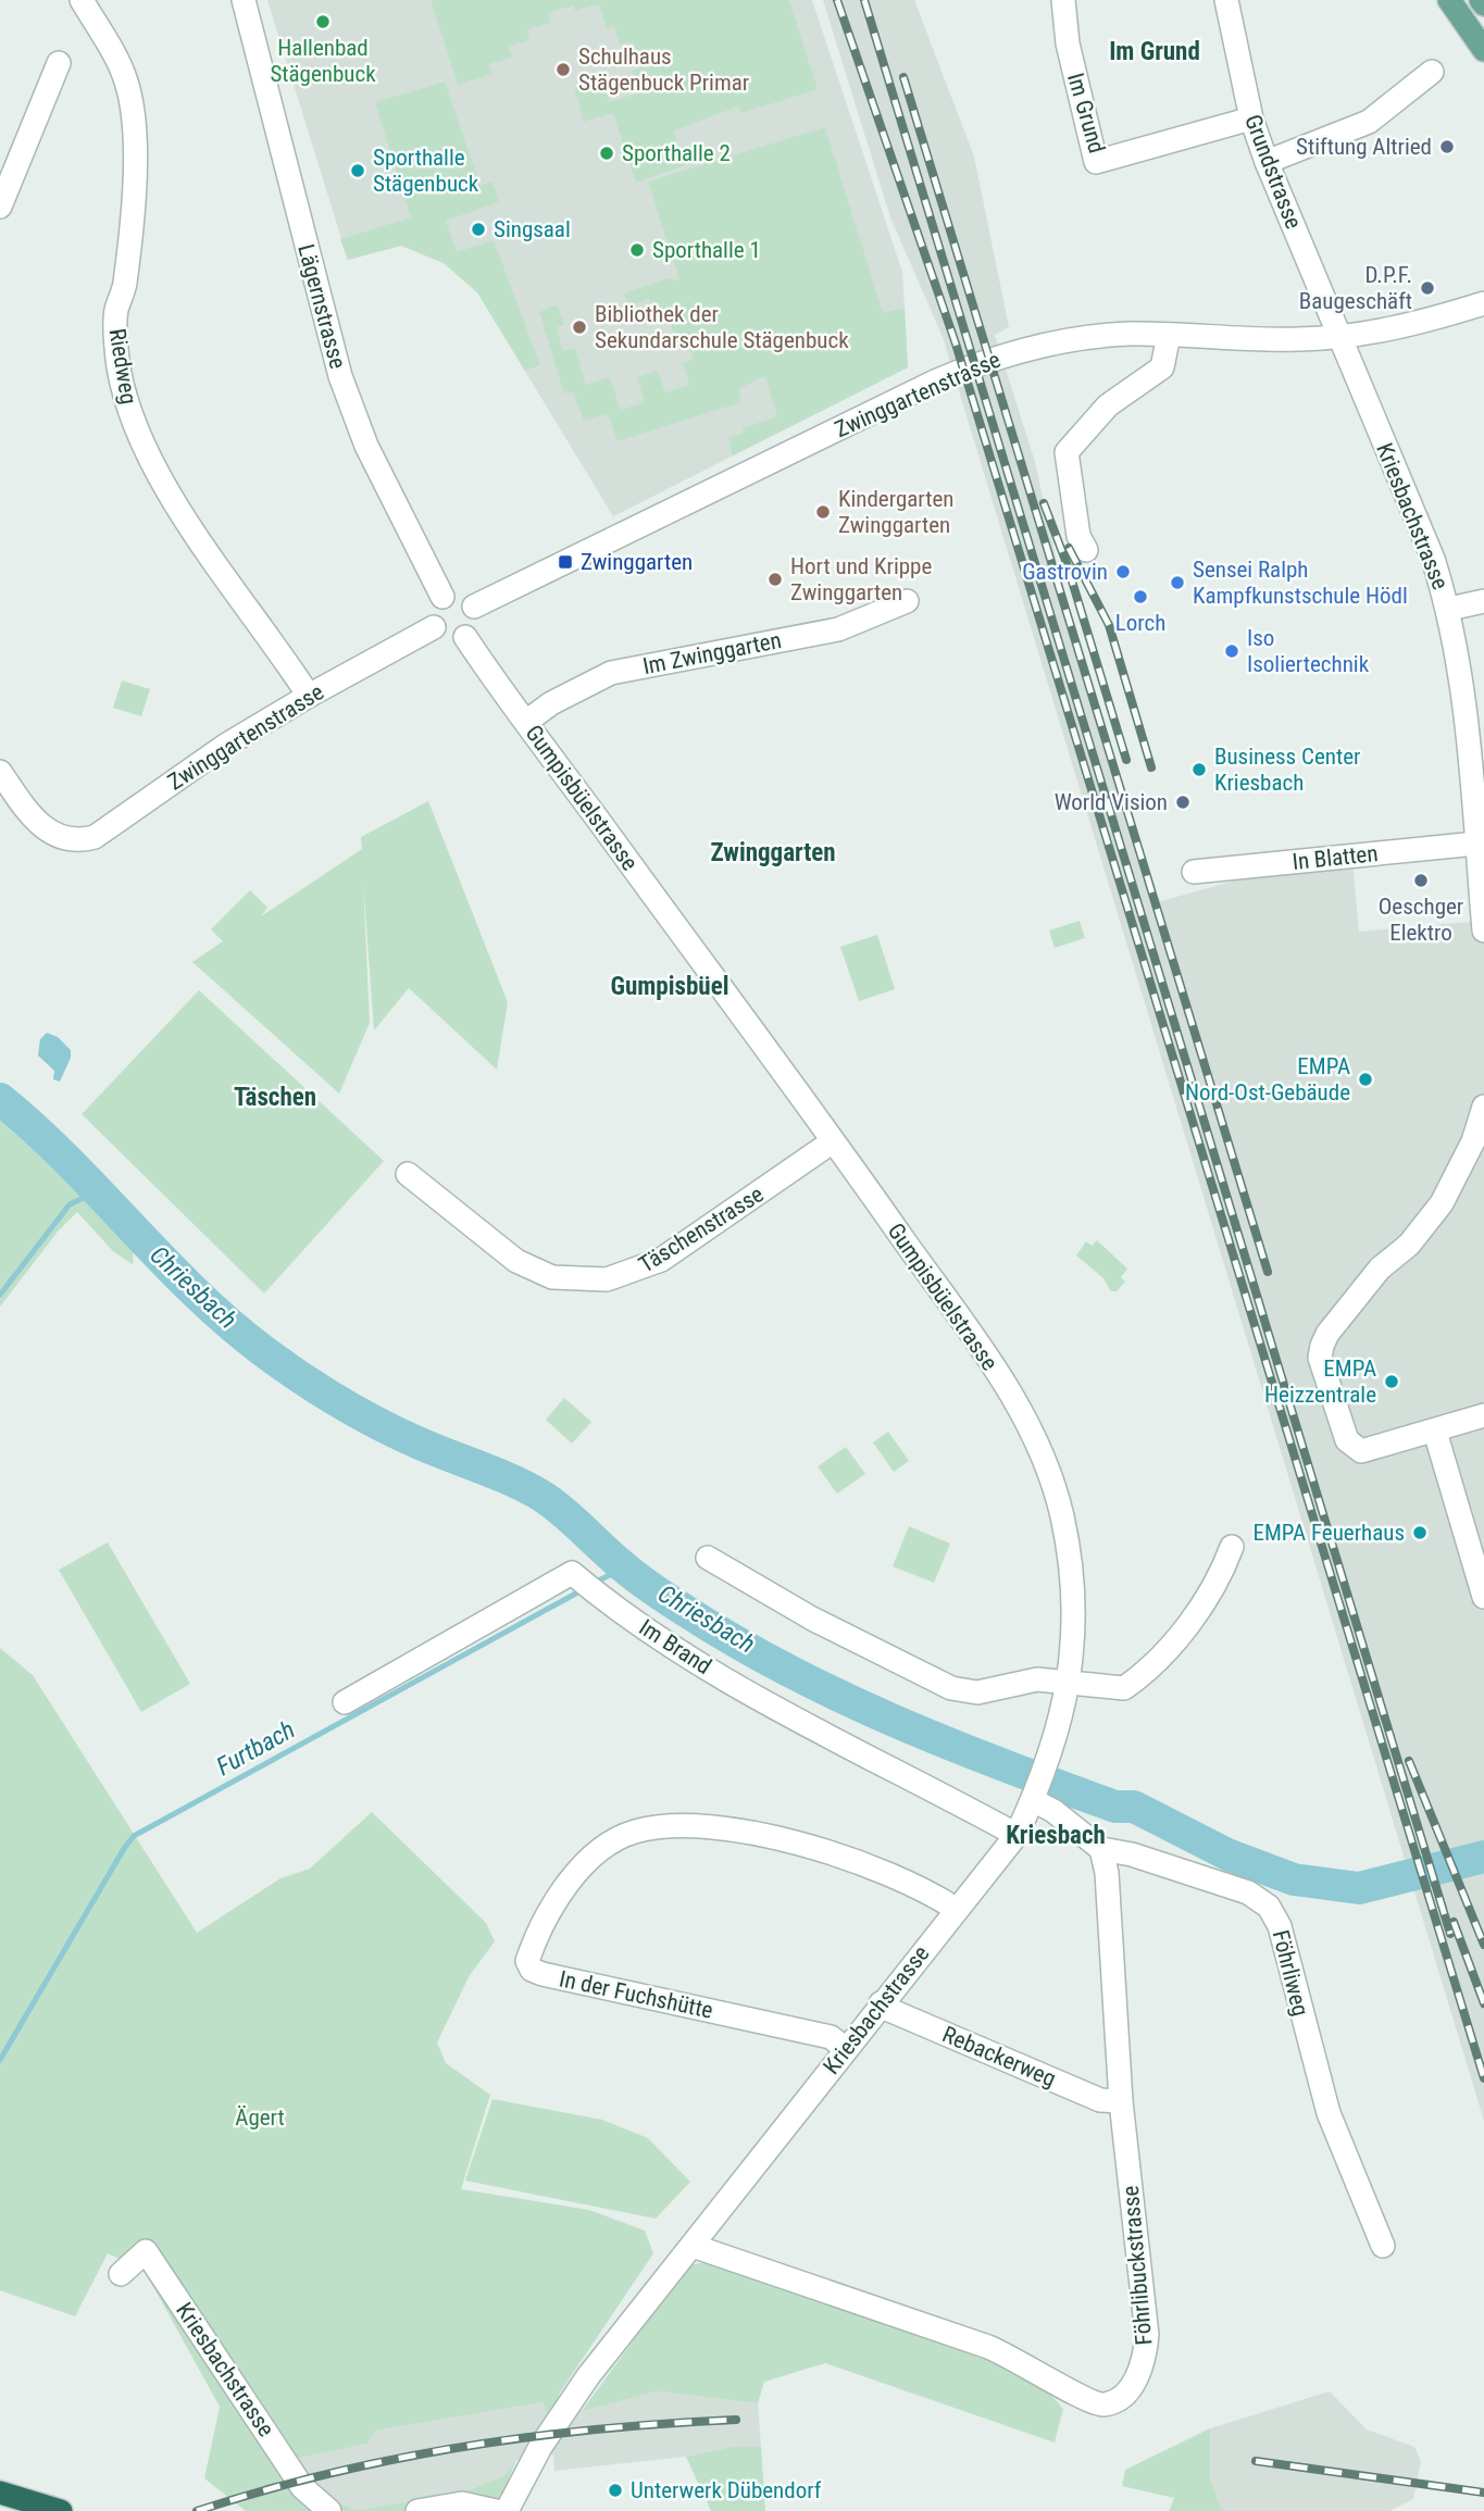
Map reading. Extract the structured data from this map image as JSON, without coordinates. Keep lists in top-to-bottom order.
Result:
{
  "streets": {
    "street": [
      "Im Grund",
      "Grundstrasse",
      "Lägernstrasse",
      "Riedweg",
      "Zwinggartenstrasse",
      "Kriesbachstrasse",
      "Im Zwinggarten",
      "Gumpisbüelstrasse",
      "In Blatten",
      "Täschenstrasse",
      "Im Brand",
      "Föhrliweg",
      "In der Fuchshütte",
      "Rebackerweg",
      "Föhrlibuckstrasse"
    ]
  },
  "crossings": [
    ["Im Grund", "Grundstrasse"],
    ["Grundstrasse", "Zwinggartenstrasse"],
    ["Grundstrasse", "Kriesbachstrasse"],
    ["Lägernstrasse", "Zwinggartenstrasse"],
    ["Lägernstrasse", "Gumpisbüelstrasse"],
    ["Riedweg", "Zwinggartenstrasse"],
    ["Zwinggartenstrasse", "Kriesbachstrasse"],
    ["Zwinggartenstrasse", "Gumpisbüelstrasse"],
    ["Kriesbachstrasse", "Gumpisbüelstrasse"],
    ["Kriesbachstrasse", "In Blatten"],
    ["Kriesbachstrasse", "Im Brand"],
    ["Kriesbachstrasse", "Föhrliweg"],
    ["Kriesbachstrasse", "In der Fuchshütte"],
    ["Kriesbachstrasse", "Rebackerweg"],
    ["Kriesbachstrasse", "Föhrlibuckstrasse"],
    ["Im Zwinggarten", "Gumpisbüelstrasse"],
    ["Gumpisbüelstrasse", "Täschenstrasse"],
    ["Föhrliweg", "Föhrlibuckstrasse"],
    ["Rebackerweg", "Föhrlibuckstrasse"]
  ],
  "districts": [
    "Im Grund",
    "Zwinggarten",
    "Gumpisbüel",
    "Täschen",
    "Kriesbach"
  ],
  "water": ["Chriesbach", "Furtbach"],
  "parks": ["Ägert"],
  "places": {
    "other": [
      "Hallenbad Stägenbuck",
      "Schulhaus Stägenbuck Primar",
      "Stiftung Altried",
      "Sporthalle 2",
      "Sporthalle Stägenbuck",
      "Singsaal",
      "Sporthalle 1",
      "D.P.F. Baugeschäft",
      "Bibliothek der Sekundarschule Stägenbuck",
      "Kindergarten Zwinggarten",
      "Gastrovin",
      "Hort und Krippe Zwinggarten",
      "Sensei Ralph Kampfkunstschule Hödl",
      "Lorch",
      "Iso Isoliertechnik",
      "Business Center Kriesbach",
      "World Vision",
      "Oeschger Elektro",
      "EMPA Nord-Ost-Gebäude",
      "EMPA Heizzentrale",
      "EMPA Feuerhaus",
      "Unterwerk Dübendorf"
    ],
    "transit": ["Zwinggarten"]
  }
}
